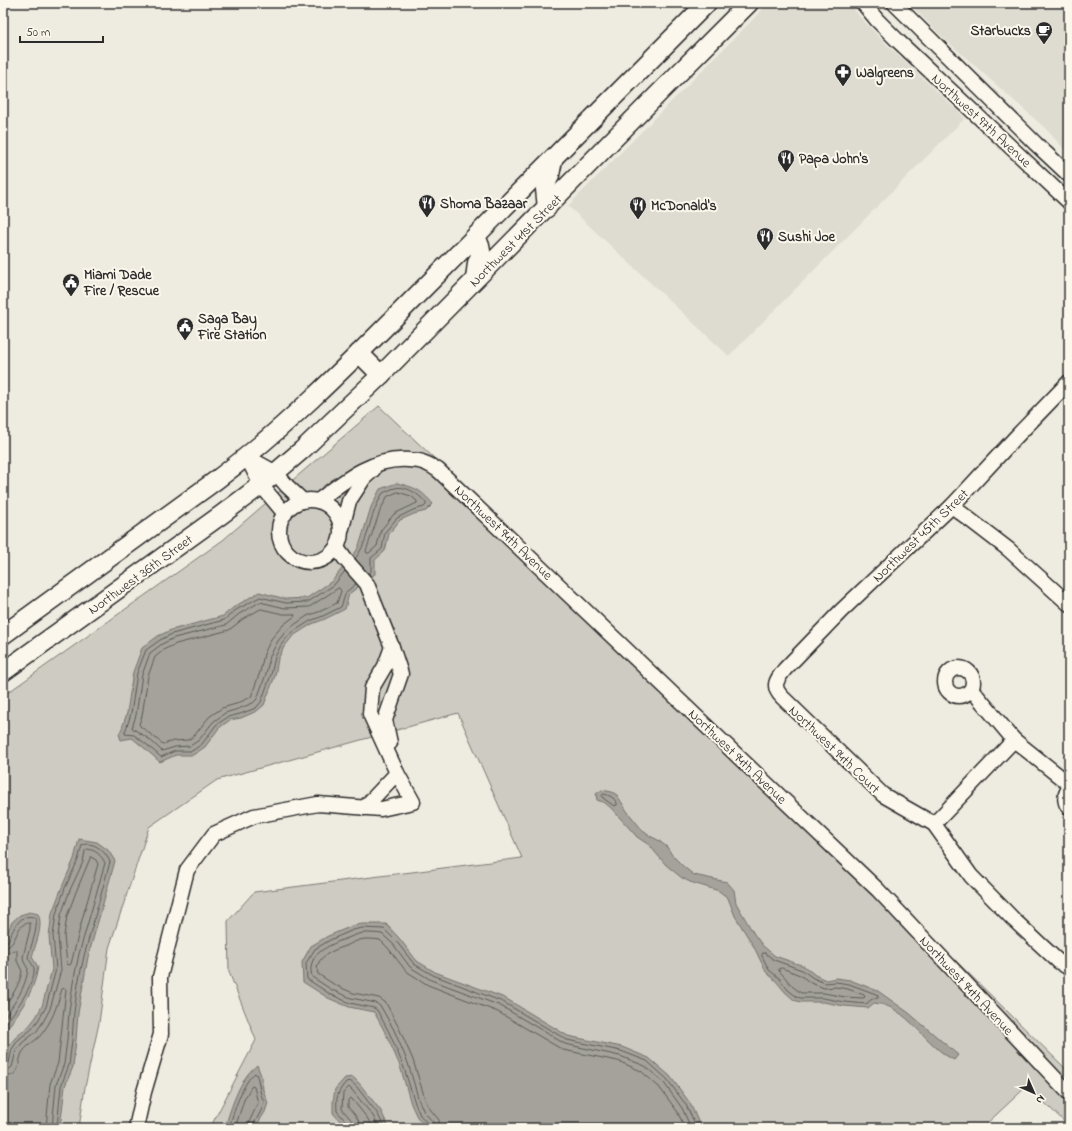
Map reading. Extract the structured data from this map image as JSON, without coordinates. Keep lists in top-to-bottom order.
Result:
{
  "streets": {
    "main road": ["Northwest 41st Street", "Northwest 36th Street"],
    "street": [
      "Northwest 97th Avenue",
      "Northwest 94th Avenue",
      "Northwest 45th Street",
      "Northwest 94th Court"
    ]
  },
  "crossings": [
    ["Northwest 41st Street", "Northwest 36th Street"],
    ["Northwest 45th Street", "Northwest 94th Court"]
  ],
  "places": {
    "cafe": ["Starbucks"],
    "pharmacy": ["Walgreens"],
    "restaurant": [
      "Papa John's",
      "Shoma Bazaar",
      "McDonald's",
      "Sushi Joe"
    ],
    "public building": ["Miami Dade Fire / Rescue", "Saga Bay Fire Station"]
  },
  "scale_bar": "50 m",
  "north": "bottom right"
}
